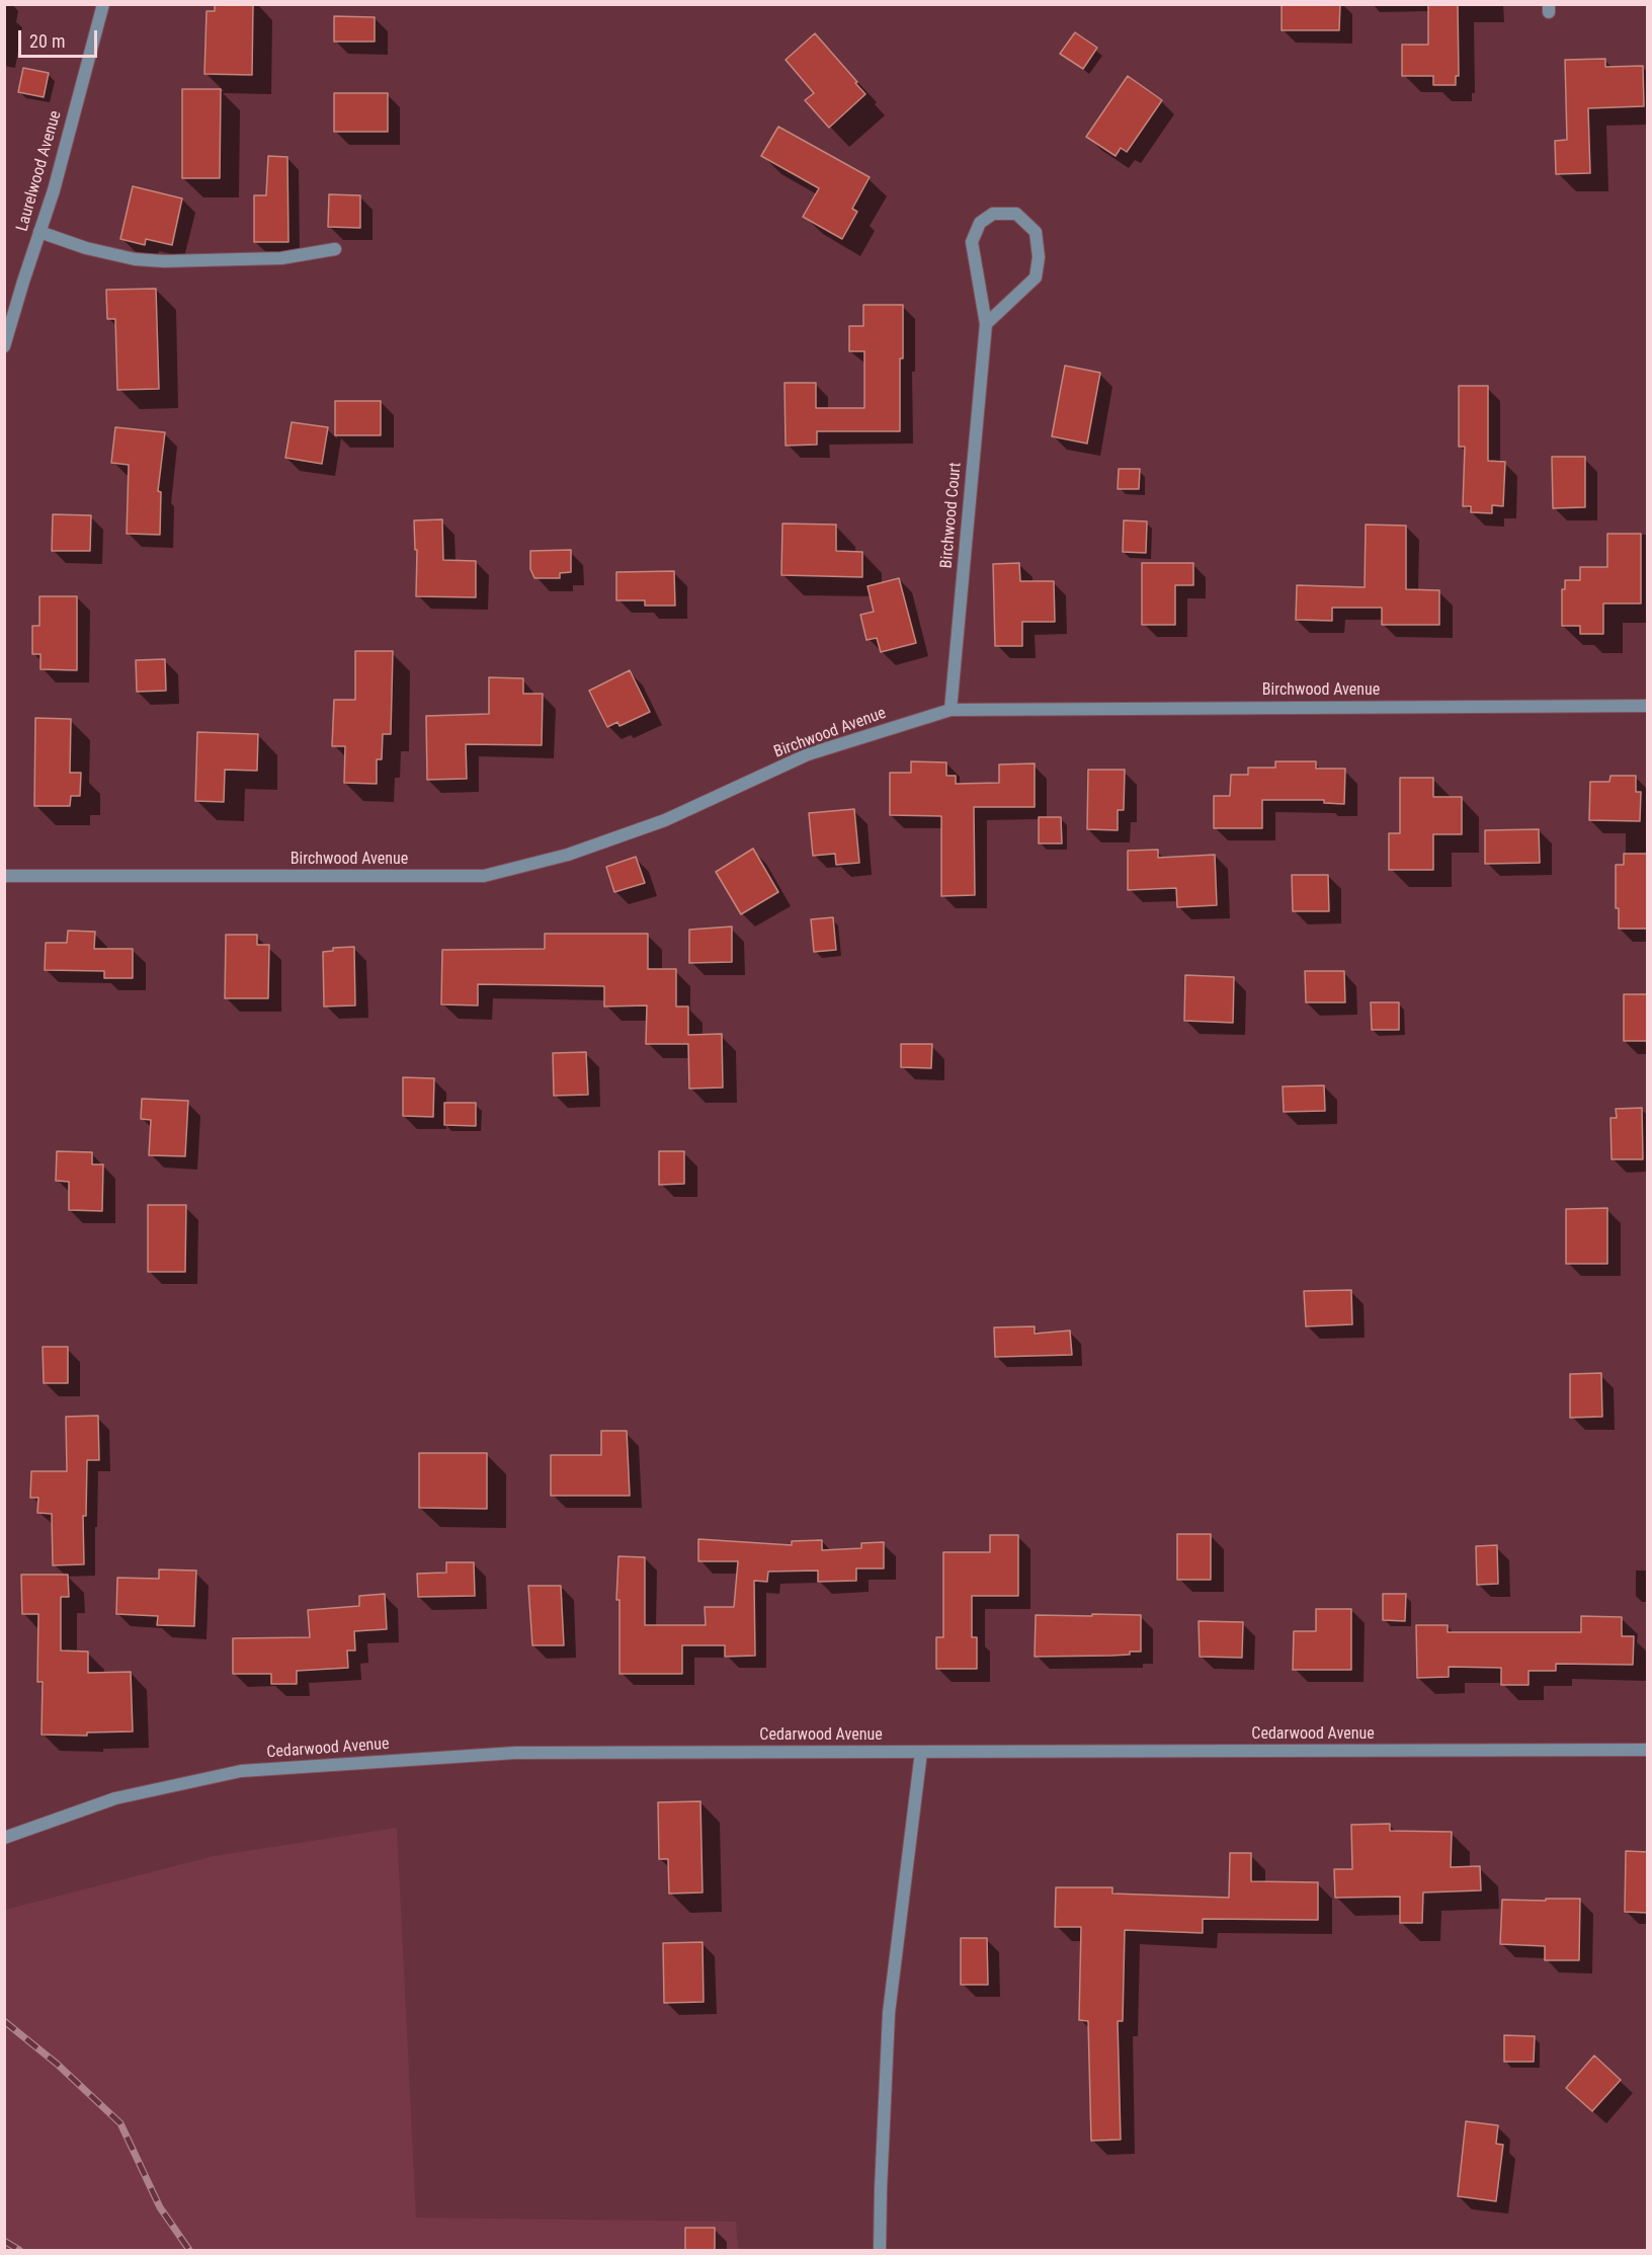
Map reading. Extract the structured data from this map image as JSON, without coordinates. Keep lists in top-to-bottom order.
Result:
{
  "streets": {
    "street": [
      "Laurelwood Avenue",
      "Birchwood Court",
      "Birchwood Avenue",
      "Cedarwood Avenue"
    ]
  },
  "crossings": [
    ["Birchwood Court", "Birchwood Avenue"]
  ],
  "scale_bar": "20 m"
}
